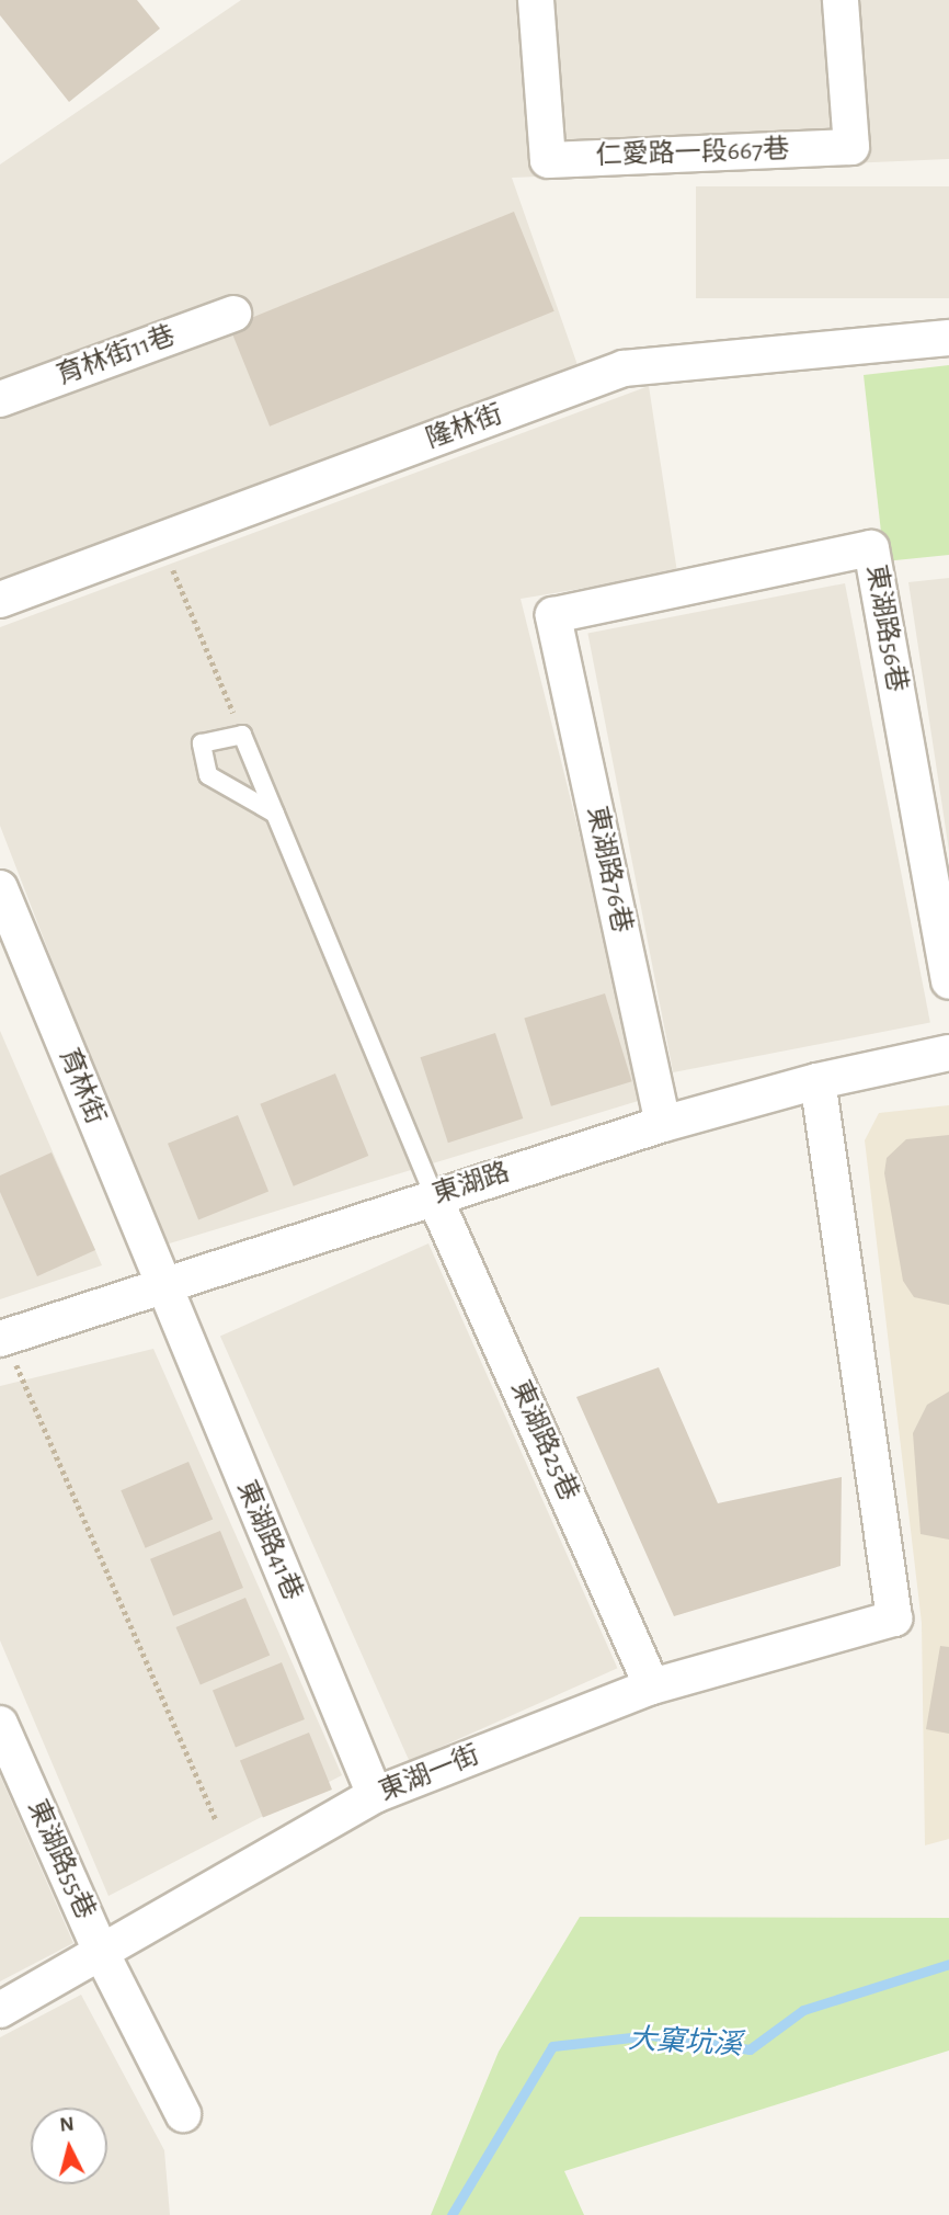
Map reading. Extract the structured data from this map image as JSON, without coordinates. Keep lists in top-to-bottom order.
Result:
{
  "streets": {
    "street": [
      "仁愛路一段667巷",
      "育林街11巷",
      "隆林街",
      "東湖路56巷",
      "東湖路76巷",
      "育林街",
      "東湖路",
      "東湖路25巷",
      "東湖路41巷",
      "東湖一街",
      "東湖路55巷"
    ]
  },
  "crossings": [
    ["東湖路56巷", "東湖路76巷"],
    ["東湖路76巷", "東湖路"],
    ["育林街", "東湖路"],
    ["育林街", "東湖路41巷"],
    ["東湖路", "東湖路25巷"],
    ["東湖路", "東湖路41巷"],
    ["東湖路", "東湖一街"],
    ["東湖路25巷", "東湖一街"],
    ["東湖路41巷", "東湖一街"],
    ["東湖一街", "東湖路55巷"]
  ],
  "water": ["大窠坑溪"],
  "north": "top"
}
